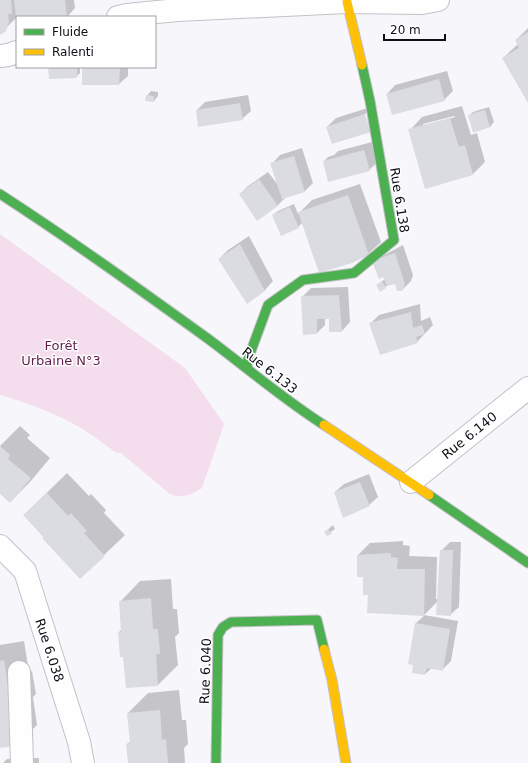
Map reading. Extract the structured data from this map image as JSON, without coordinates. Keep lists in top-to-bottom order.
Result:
{
  "streets": {
    "street": [
      "Rue 6.138",
      "Rue 6.133",
      "Rue 6.140",
      "Rue 6.038",
      "Rue 6.040"
    ]
  },
  "crossings": [
    ["Rue 6.138", "Rue 6.133"],
    ["Rue 6.133", "Rue 6.140"]
  ],
  "parks": ["Forêt Urbaine N°3"],
  "legend": ["Fluide", "Ralenti"],
  "scale_bar": "20 m"
}
